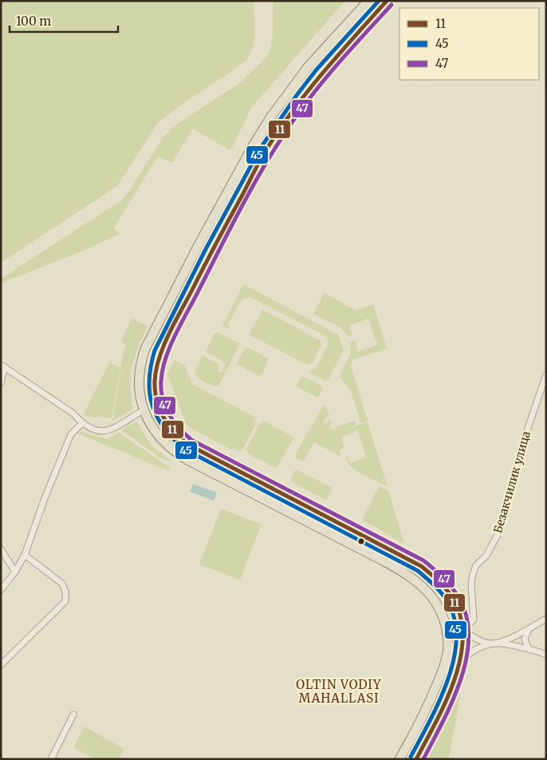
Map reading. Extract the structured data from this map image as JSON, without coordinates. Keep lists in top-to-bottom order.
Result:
{
  "streets": {
    "street": ["Безакчилик улица"]
  },
  "districts": ["OLTIN VODIY MAHALLASI"],
  "lines": ["transit line 11", "transit line 45", "transit line 47"],
  "legend": ["11", "45", "47"],
  "scale_bar": "100 m"
}
